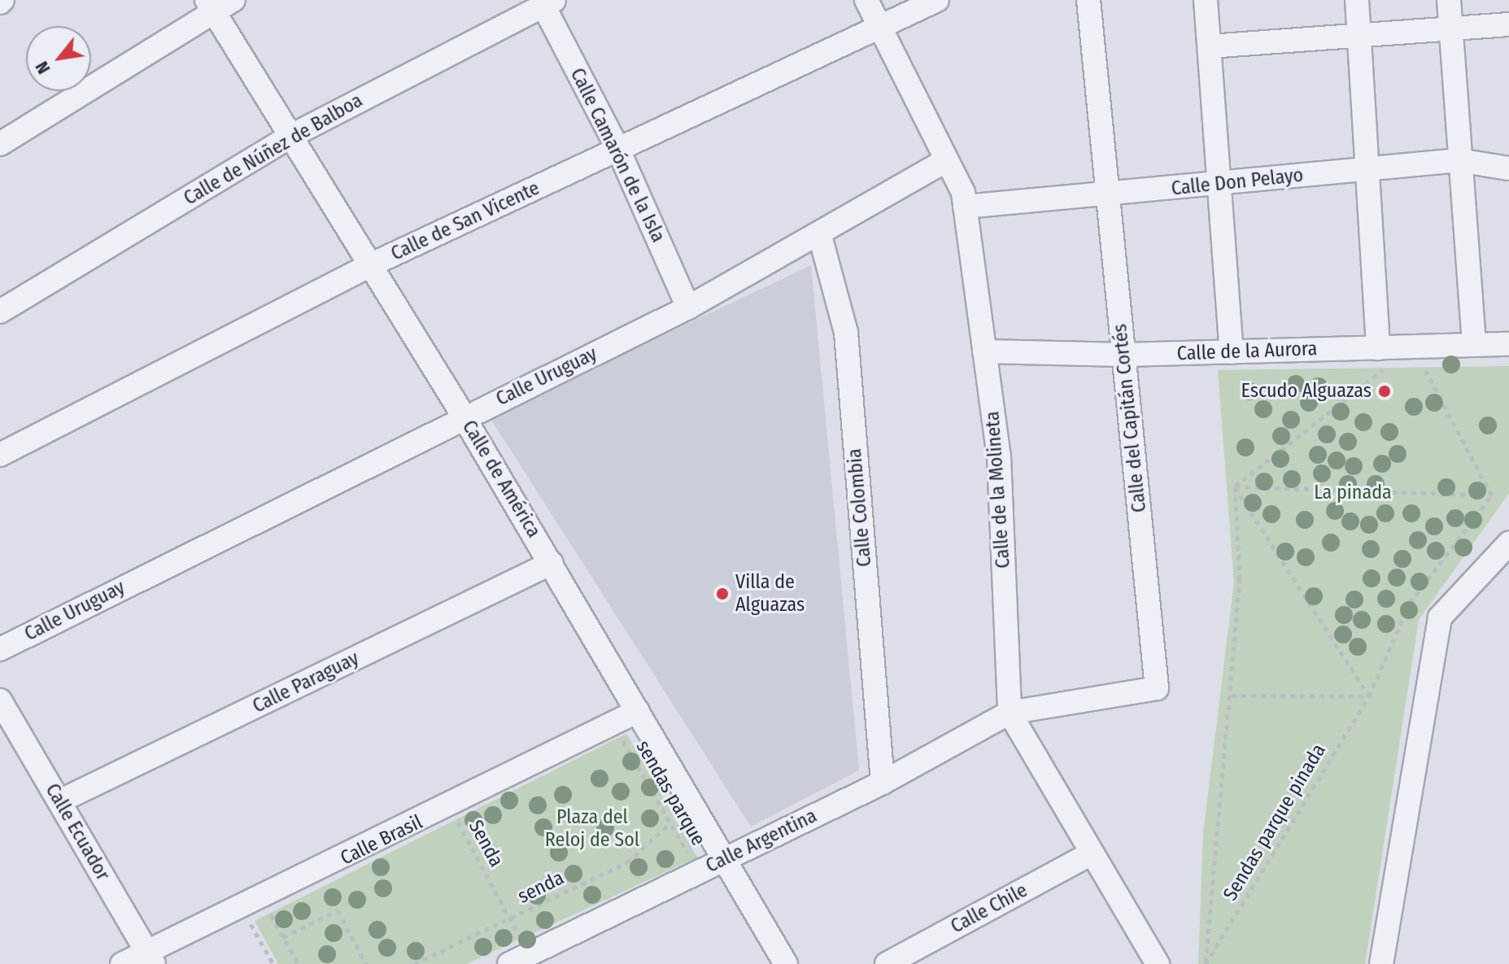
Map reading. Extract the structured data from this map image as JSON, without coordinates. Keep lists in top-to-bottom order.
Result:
{
  "streets": {
    "street": [
      "Calle de Núñez de Balboa",
      "Calle Camarón de la Isla",
      "Calle Don Pelayo",
      "Calle de San Vicente",
      "Calle de la Aurora",
      "Calle Uruguay",
      "Calle del Capitán Cortés",
      "Calle de América",
      "Calle de la Molineta",
      "Calle Colombia",
      "Calle Paraguay",
      "Calle Ecuador",
      "Calle Brasil",
      "Calle Argentina",
      "Calle Chile"
    ],
    "path": [
      "sendas parque",
      "Sendas parque pinada",
      "Senda",
      "senda"
    ]
  },
  "crossings": [
    ["Calle de Núñez de Balboa", "Calle Camarón de la Isla"],
    ["Calle de Núñez de Balboa", "Calle de América"],
    ["Calle Camarón de la Isla", "Calle de San Vicente"],
    ["Calle Camarón de la Isla", "Calle Uruguay"],
    ["Calle Don Pelayo", "Calle del Capitán Cortés"],
    ["Calle Don Pelayo", "Calle de la Molineta"],
    ["Calle de San Vicente", "Calle de América"],
    ["Calle de San Vicente", "Calle de la Molineta"],
    ["Calle de la Aurora", "Calle del Capitán Cortés"],
    ["Calle de la Aurora", "Calle de la Molineta"],
    ["Calle Uruguay", "Calle de América"],
    ["Calle Uruguay", "Calle de la Molineta"],
    ["Calle Uruguay", "Calle Colombia"],
    ["Calle del Capitán Cortés", "Calle de la Molineta"],
    ["Calle del Capitán Cortés", "Calle Argentina"],
    ["Calle de América", "Calle Paraguay"],
    ["Calle de América", "Calle Brasil"],
    ["Calle de América", "Calle Argentina"],
    ["Calle de la Molineta", "Calle Argentina"],
    ["Calle de la Molineta", "Calle Chile"],
    ["Calle Colombia", "Calle Argentina"],
    ["Calle Paraguay", "Calle Ecuador"],
    ["sendas parque", "senda"],
    ["Calle Ecuador", "Calle Brasil"],
    ["Calle Argentina", "Senda"],
    ["Senda", "senda"]
  ],
  "parks": ["La pinada", "Plaza del Reloj de Sol"],
  "places": ["Escudo Alguazas", "Villa de Alguazas"],
  "north": "bottom left"
}
